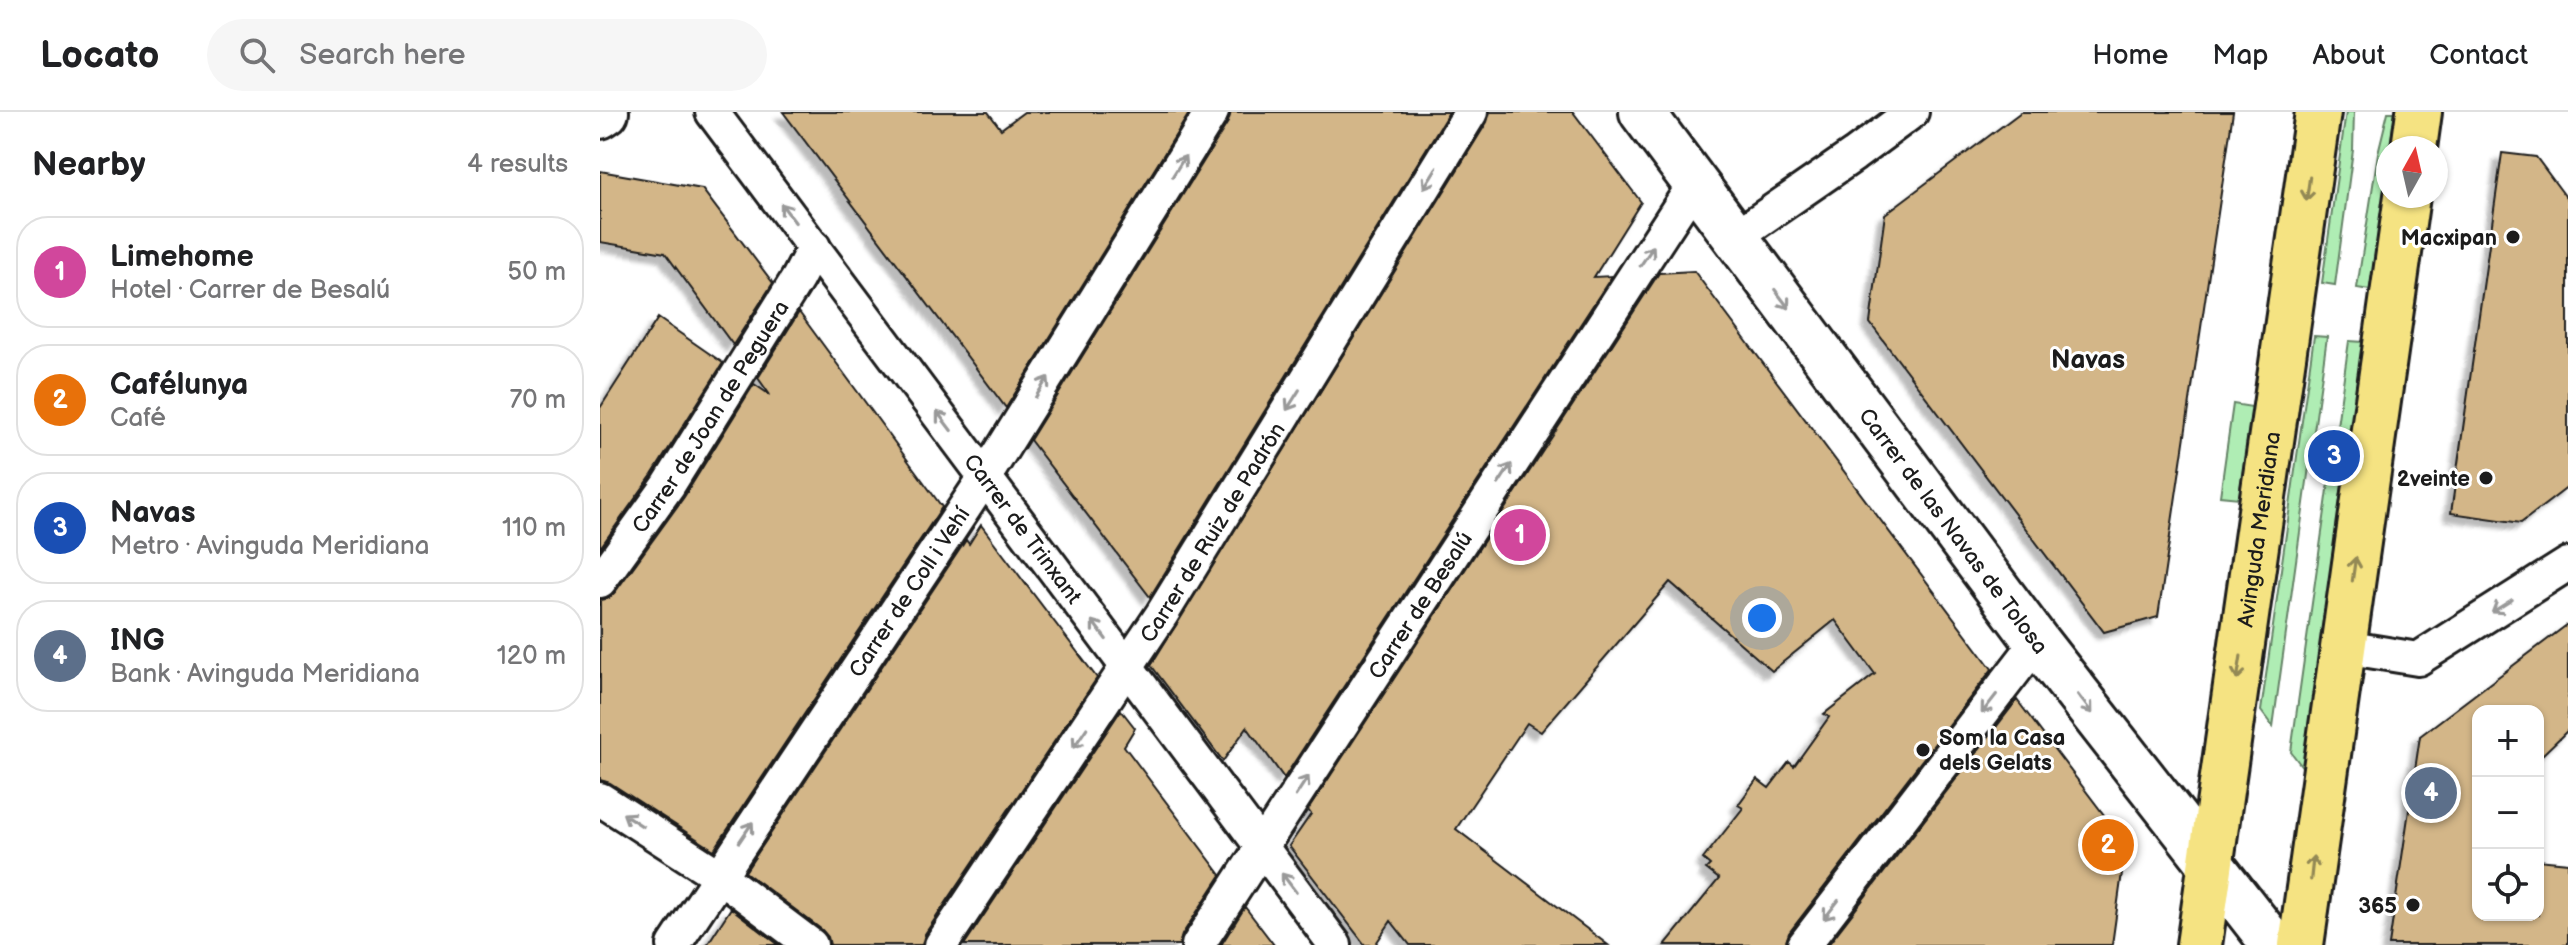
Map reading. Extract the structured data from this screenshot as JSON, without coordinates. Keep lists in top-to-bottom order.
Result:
{
  "streets": {
    "main road": ["Avinguda Meridiana", "Carrer de las Navas de Tolosa"],
    "street": [
      "Carrer de Joan de Peguera",
      "Carrer de Trinxant",
      "Carrer de Ruiz de Padrón",
      "Carrer de Coll i Vehí",
      "Carrer de Besalú"
    ]
  },
  "crossings": [
    ["Carrer de Joan de Peguera", "Carrer de Trinxant"],
    ["Carrer de Trinxant", "Carrer de Ruiz de Padrón"],
    ["Carrer de Trinxant", "Carrer de Coll i Vehí"],
    ["Carrer de Trinxant", "Carrer de Besalú"],
    ["Avinguda Meridiana", "Carrer de las Navas de Tolosa"],
    ["Carrer de las Navas de Tolosa", "Carrer de Besalú"]
  ],
  "one_way": [
    "Carrer de Trinxant",
    "Carrer de las Navas de Tolosa",
    "Carrer de Ruiz de Padrón",
    "Carrer de Coll i Vehí",
    "Carrer de Besalú"
  ],
  "districts": ["Navas"],
  "places": [
    "Macxipan",
    "2veinte",
    "Som la Casa dels Gelats",
    "365"
  ],
  "north": "top",
  "page": {
    "header": "Locato",
    "search": "Search here",
    "nav": [
      "Home",
      "Map",
      "About",
      "Contact"
    ],
    "heading": ["Nearby", "4 results"],
    "list": [
      {
        "mark": "1",
        "name": "Limehome",
        "note": "Hotel · Carrer de Besalú",
        "value": "50 m"
      },
      {
        "mark": "2",
        "name": "Cafélunya",
        "note": "Café",
        "value": "70 m"
      },
      {
        "mark": "3",
        "name": "Navas",
        "note": "Metro · Avinguda Meridiana",
        "value": "110 m"
      },
      {
        "mark": "4",
        "name": "ING",
        "note": "Bank · Avinguda Meridiana",
        "value": "120 m"
      }
    ],
    "pins": [
      "3",
      "1",
      "4",
      "2"
    ],
    "map_buttons": ["+", "−"]
  }
}
